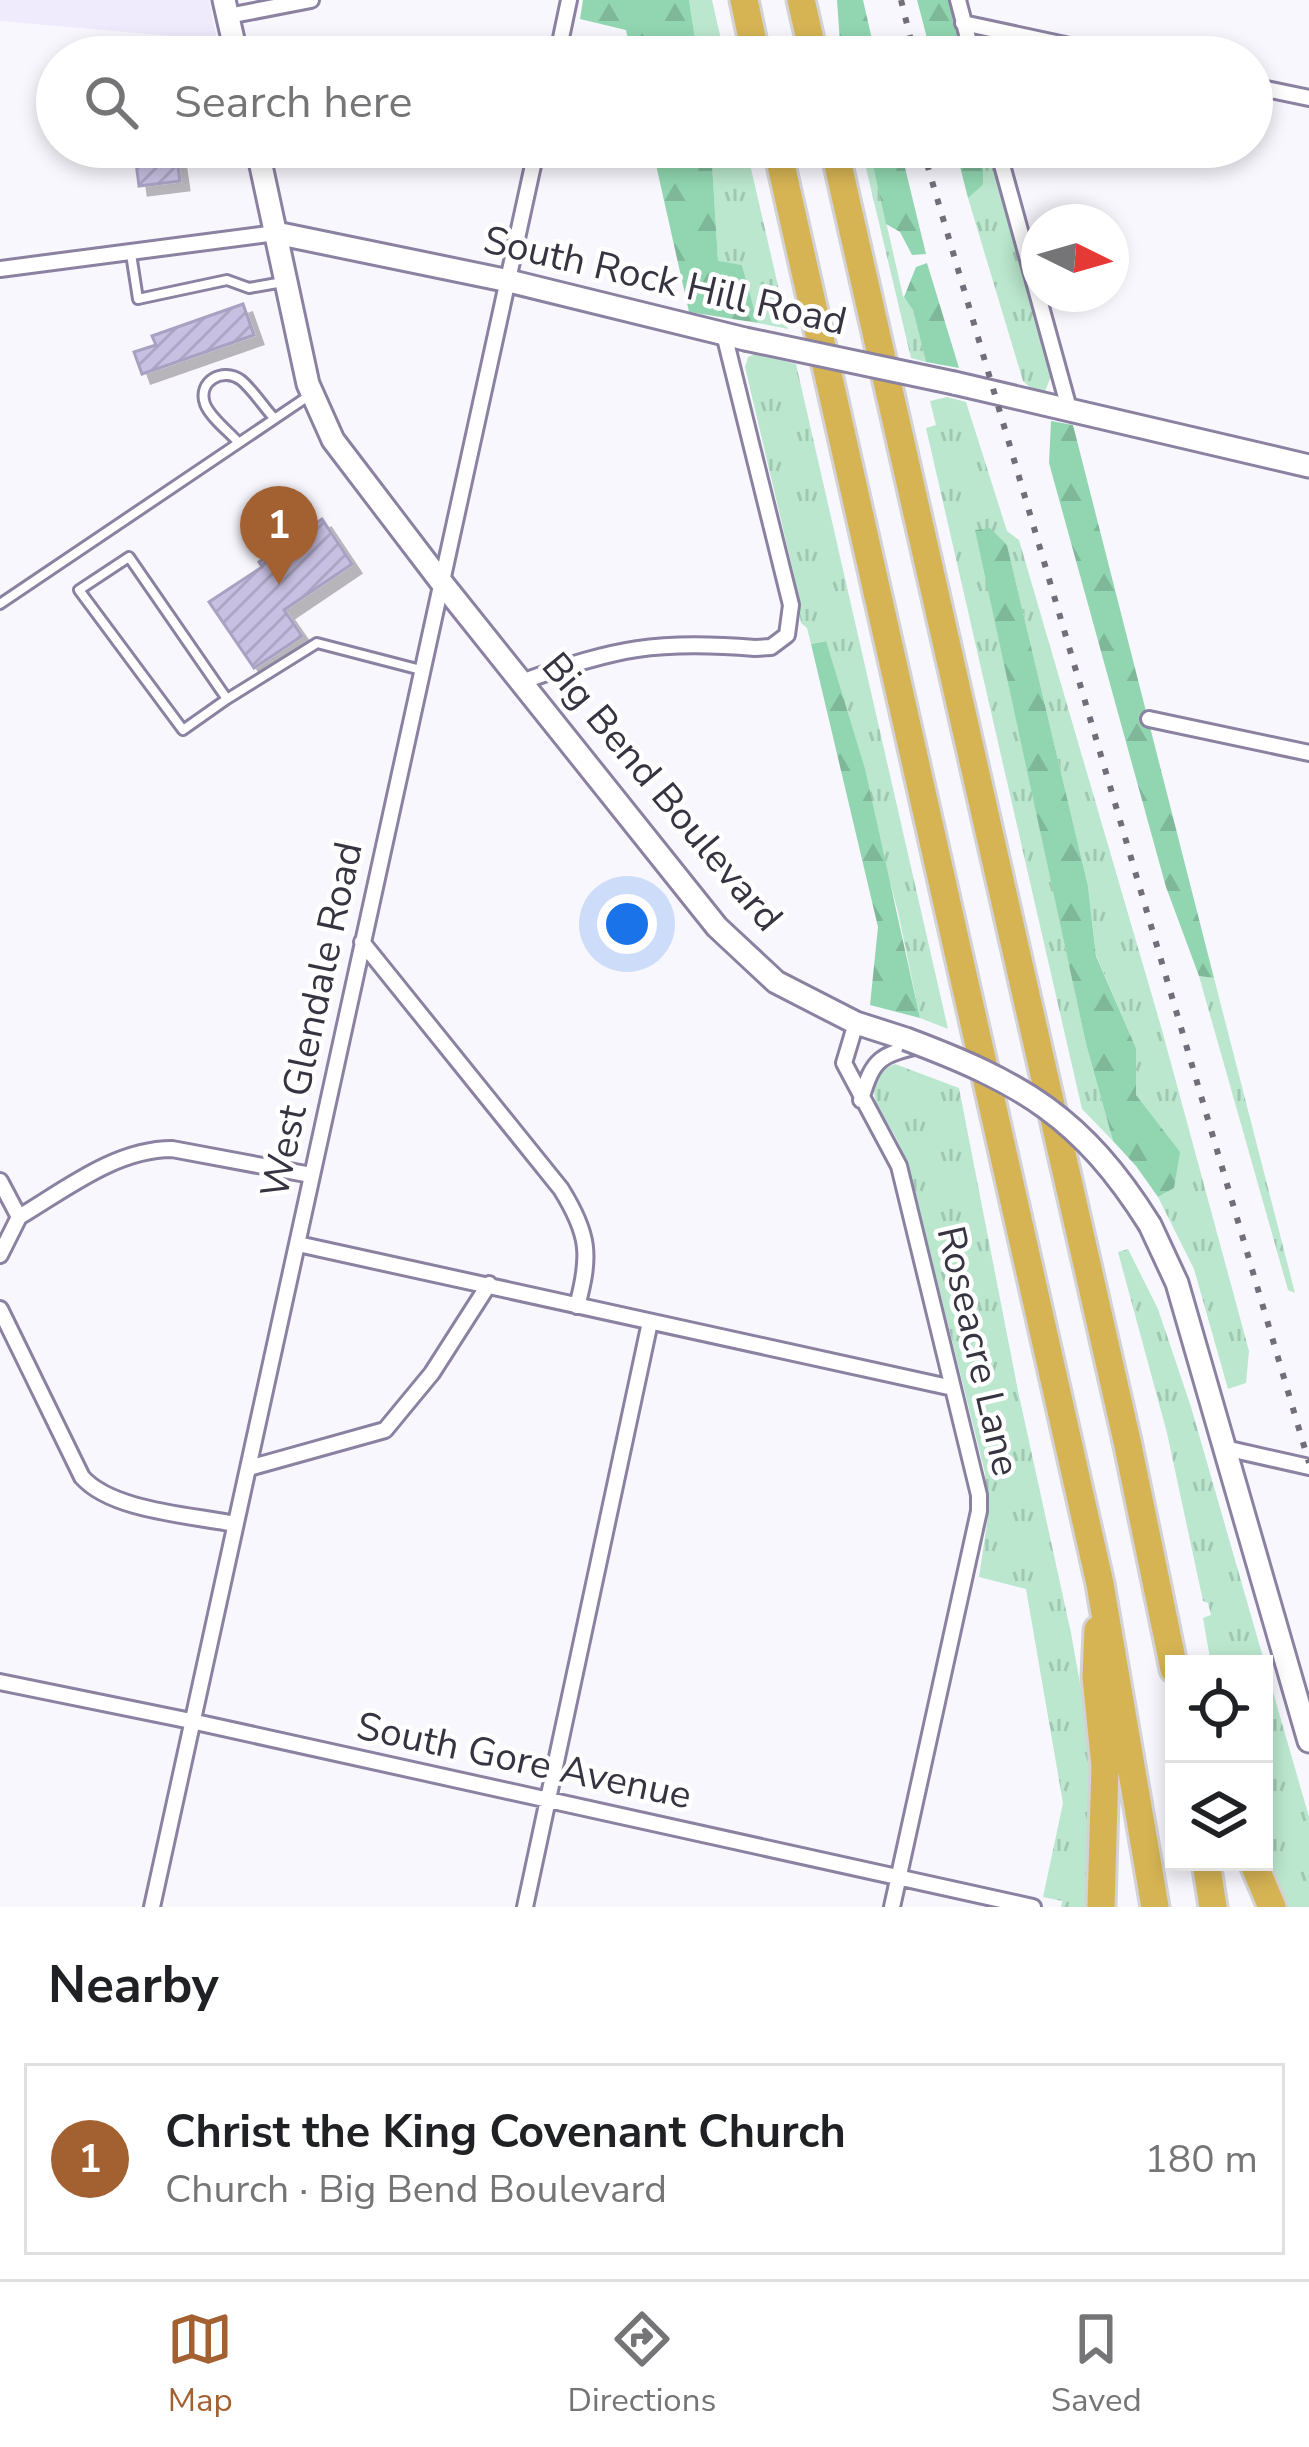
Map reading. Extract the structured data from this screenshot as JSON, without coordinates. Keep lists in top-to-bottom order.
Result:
{
  "streets": {
    "main road": ["South Rock Hill Road", "Big Bend Boulevard"],
    "street": ["West Glendale Road", "Roseacre Lane", "South Gore Avenue"]
  },
  "crossings": [
    ["South Rock Hill Road", "Big Bend Boulevard"],
    ["South Rock Hill Road", "West Glendale Road"],
    ["Big Bend Boulevard", "West Glendale Road"],
    ["Big Bend Boulevard", "Roseacre Lane"],
    ["West Glendale Road", "South Gore Avenue"],
    ["Roseacre Lane", "South Gore Avenue"]
  ],
  "north": "right",
  "page": {
    "search": "Search here",
    "pins": "1",
    "heading": "Nearby",
    "list": [
      {
        "mark": "1",
        "name": "Christ the King Covenant Church",
        "note": "Church · Big Bend Boulevard",
        "value": "180 m"
      }
    ],
    "nav": ["Map", "Directions", "Saved"]
  }
}
